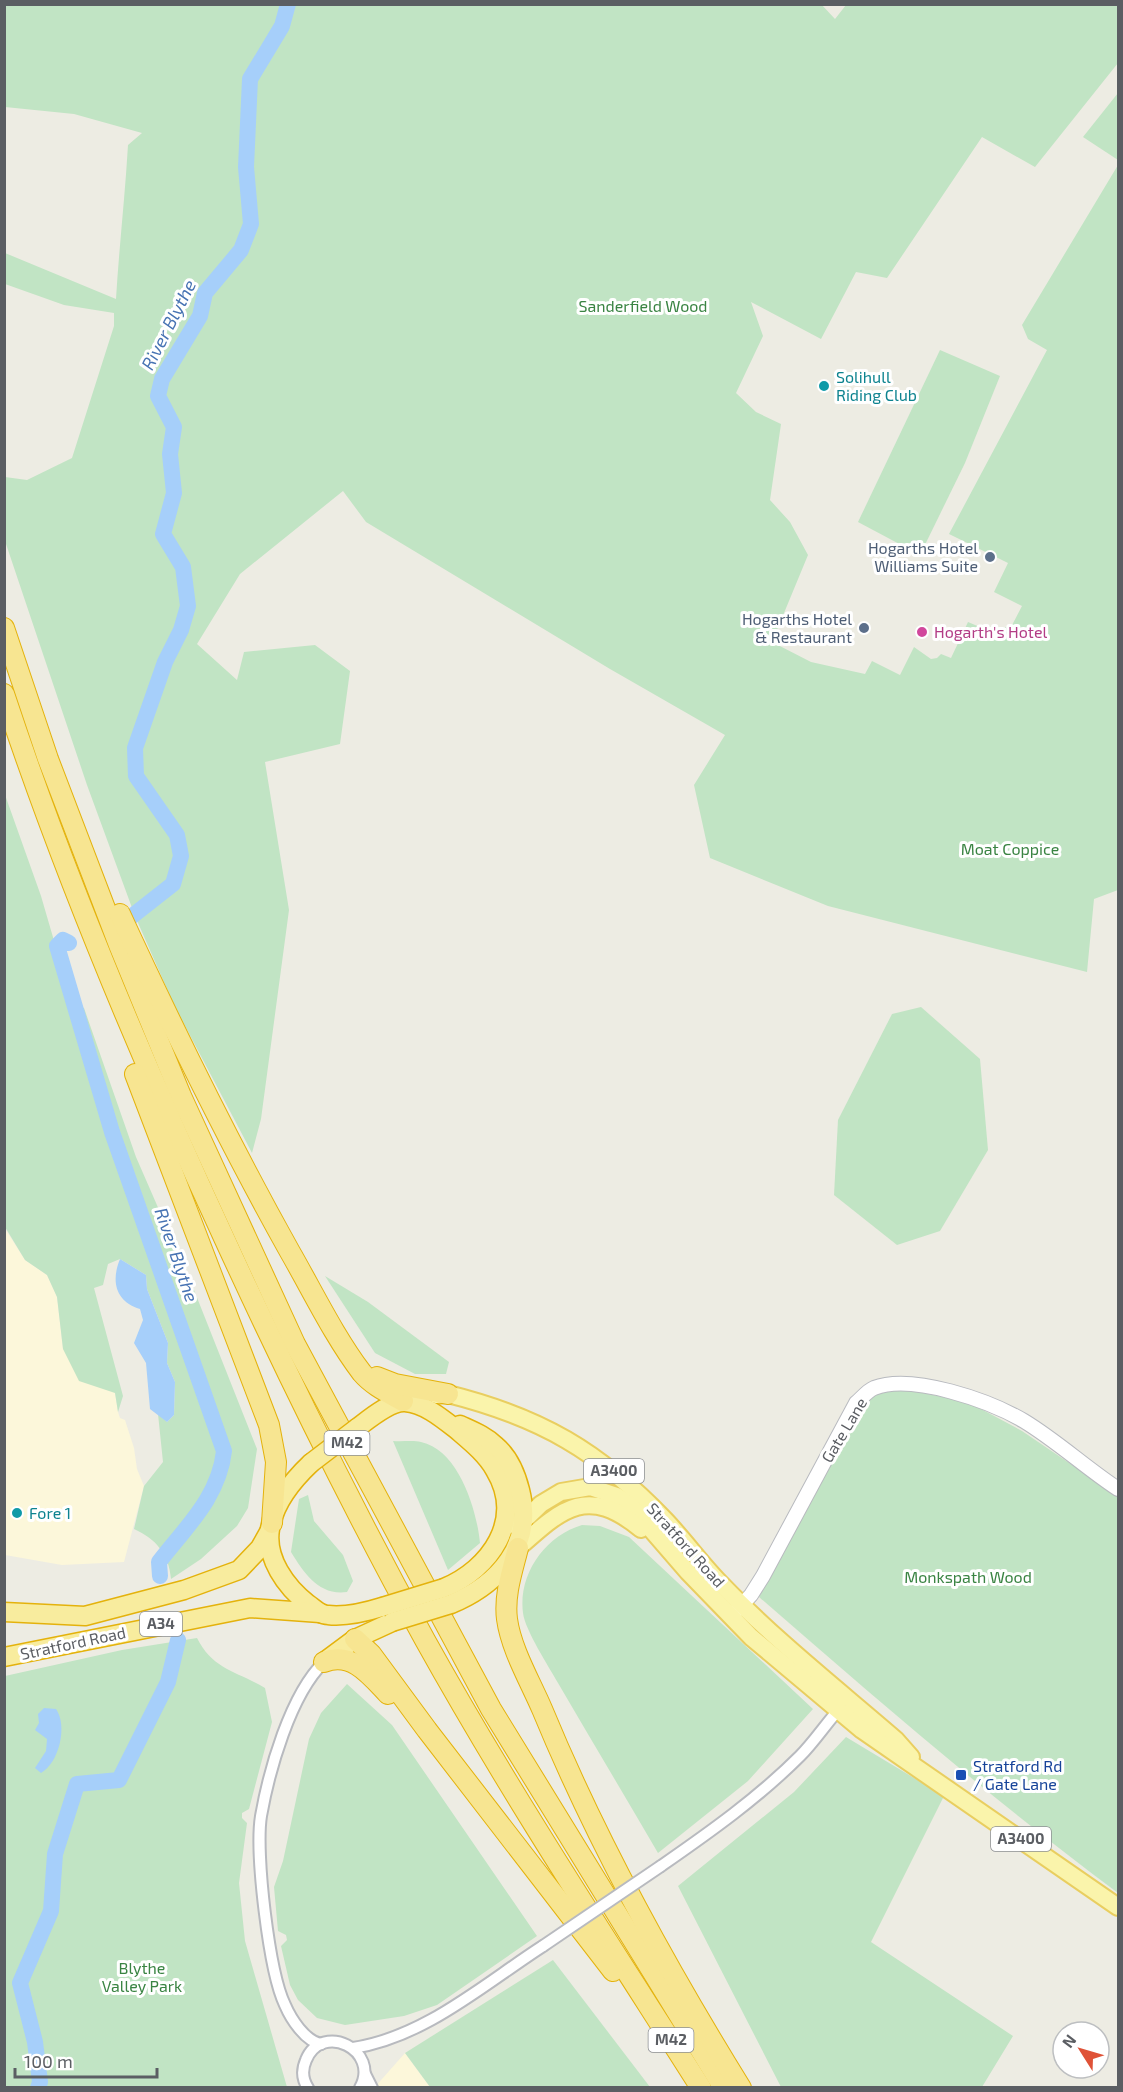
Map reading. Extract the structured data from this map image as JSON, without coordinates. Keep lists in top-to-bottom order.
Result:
{
  "streets": {
    "highway": ["M42", "Stratford Road", "A34"],
    "main road": ["A3400"],
    "street": ["Gate Lane"]
  },
  "crossings": [
    ["Gate Lane", "Stratford Road"],
    ["Stratford Road", "A34"]
  ],
  "water": ["River Blythe"],
  "parks": [
    "Sanderfield Wood",
    "Moat Coppice",
    "Monkspath Wood",
    "Blythe Valley Park"
  ],
  "places": {
    "other": [
      "Solihull Riding Club",
      "Hogarths Hotel Williams Suite",
      "Hogarths Hotel & Restaurant",
      "Hogarth's Hotel",
      "Fore 1"
    ],
    "transit": ["Stratford Rd / Gate Lane"]
  },
  "scale_bar": "100 m",
  "north": "top left"
}
